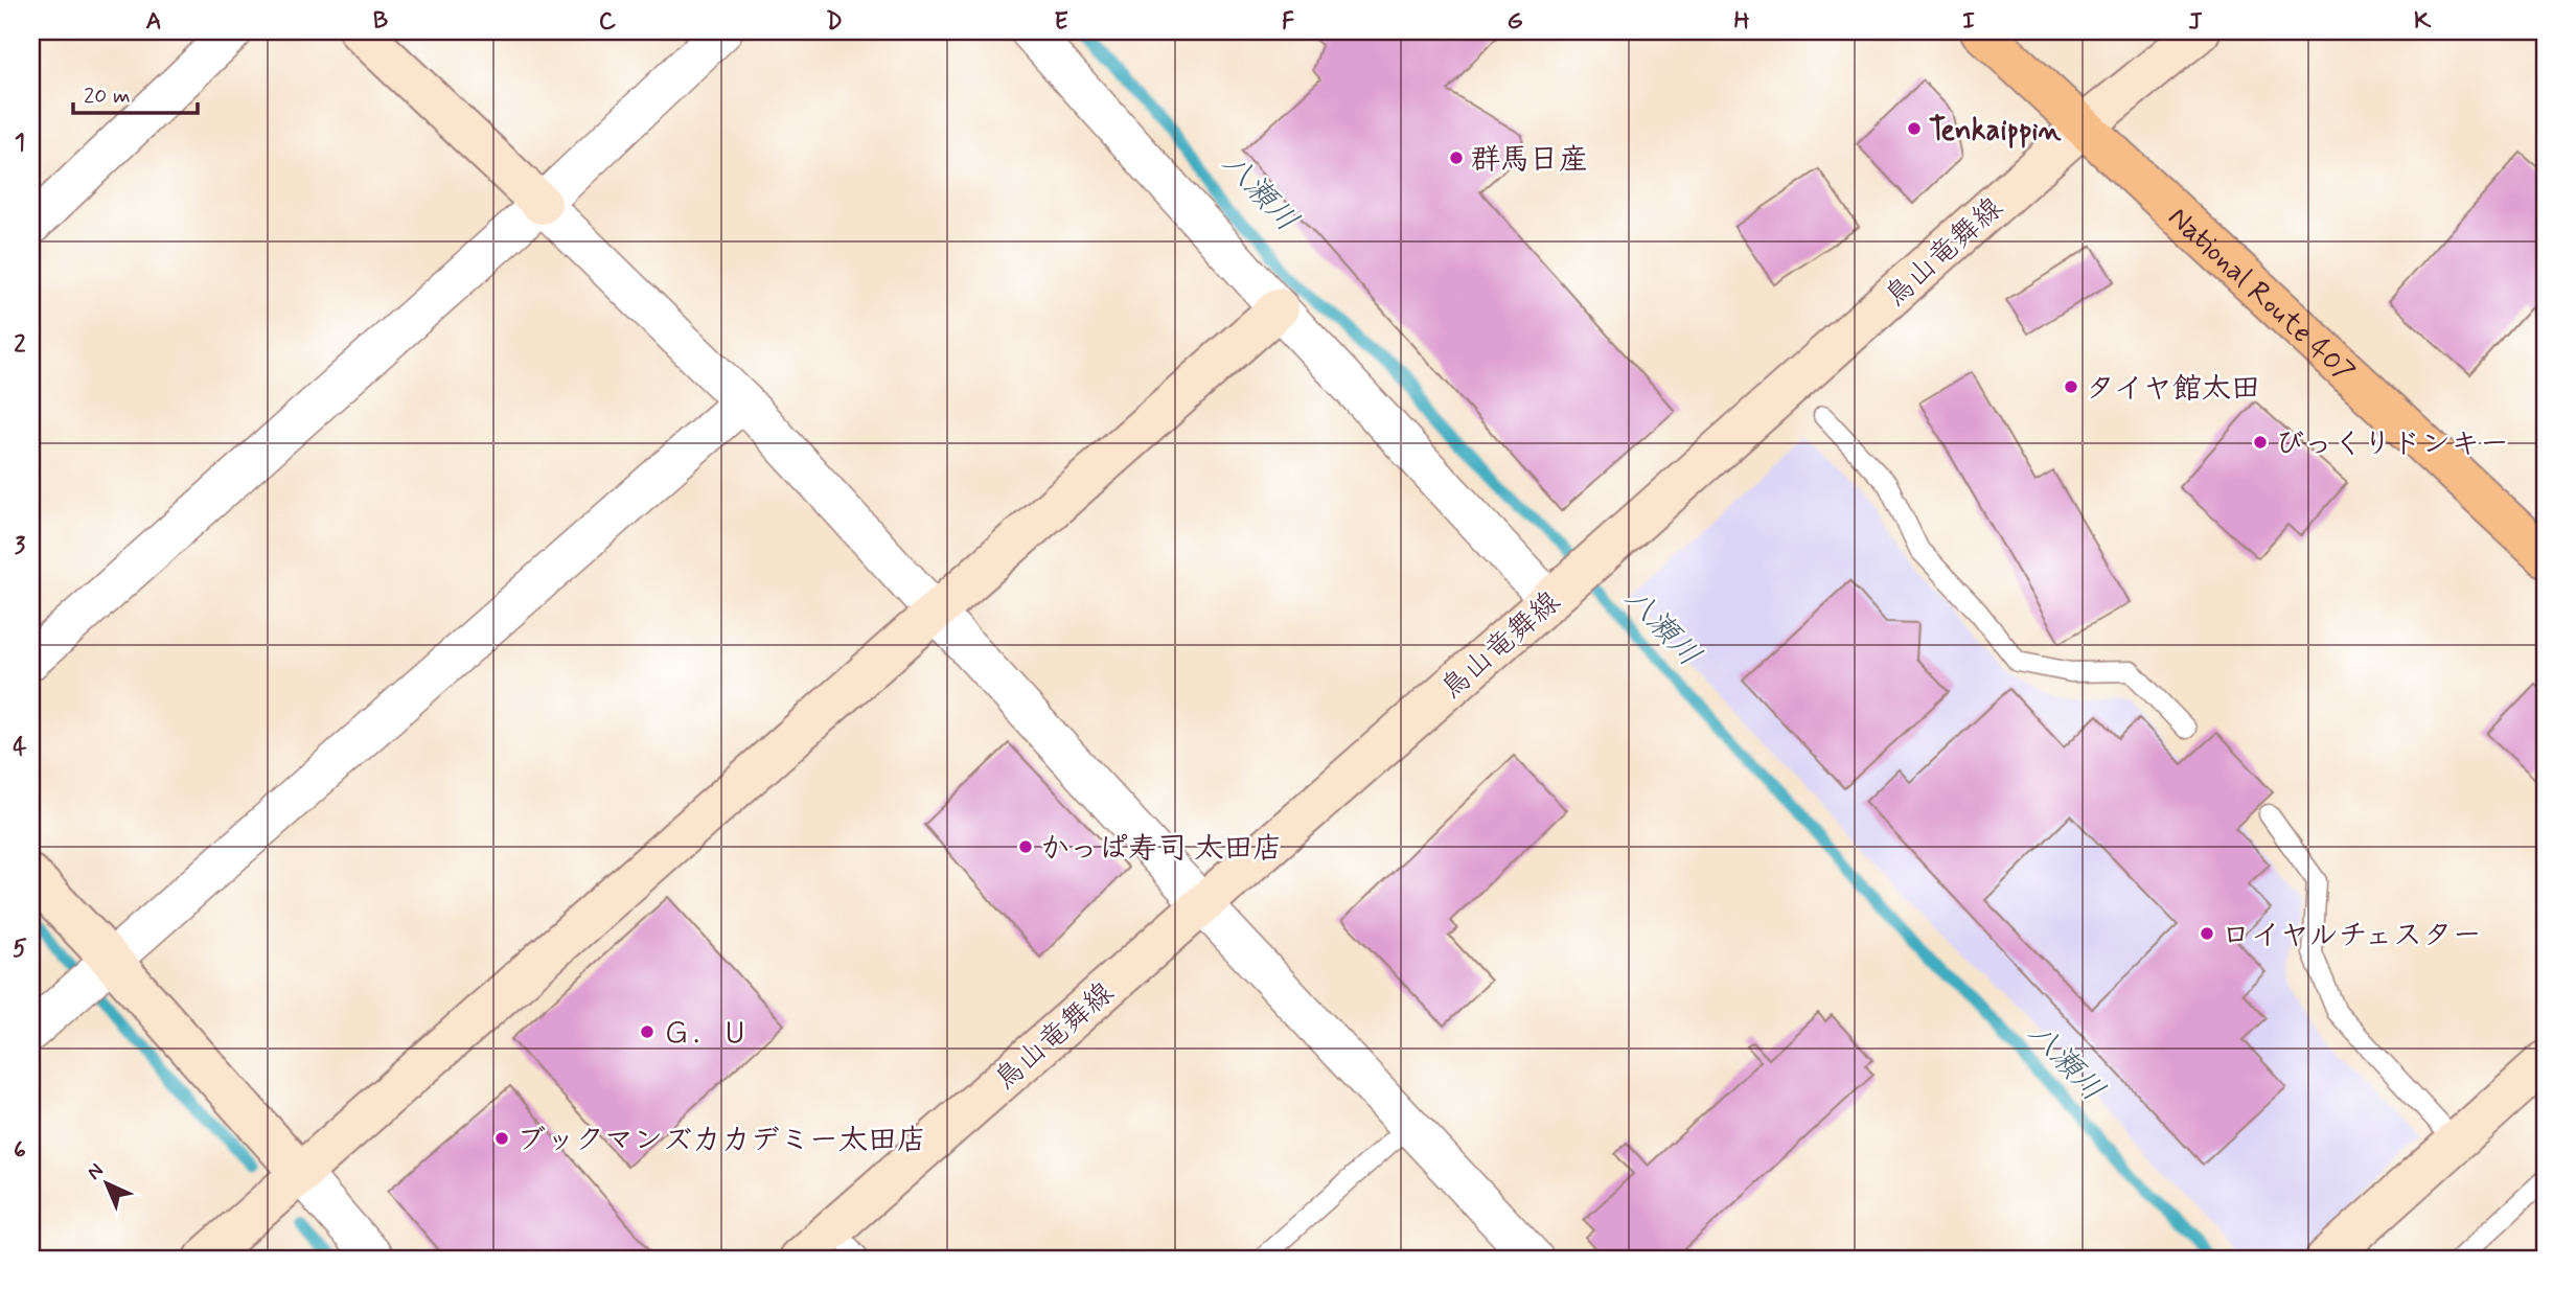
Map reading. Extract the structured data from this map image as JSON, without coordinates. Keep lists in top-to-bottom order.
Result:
{
  "streets": {
    "highway": ["National Route 407"],
    "street": ["鳥山竜舞線"]
  },
  "crossings": [
    ["鳥山竜舞線", "National Route 407"]
  ],
  "water": ["八瀬川"],
  "places": [
    "Tenkaippin",
    "群馬日産",
    "タイヤ館太田",
    "びっくりドンキー",
    "かっぱ寿司 太田店",
    "ロイヤルチェスター",
    "Ｇ．Ｕ",
    "ブックマンズカカデミー太田店"
  ],
  "scale_bar": "20 m",
  "north": "top left",
  "grid": {
    "columns": [
      "A",
      "B",
      "C",
      "D",
      "E",
      "F",
      "G",
      "H",
      "I",
      "J",
      "K"
    ],
    "rows": [
      "1",
      "2",
      "3",
      "4",
      "5",
      "6"
    ]
  }
}
